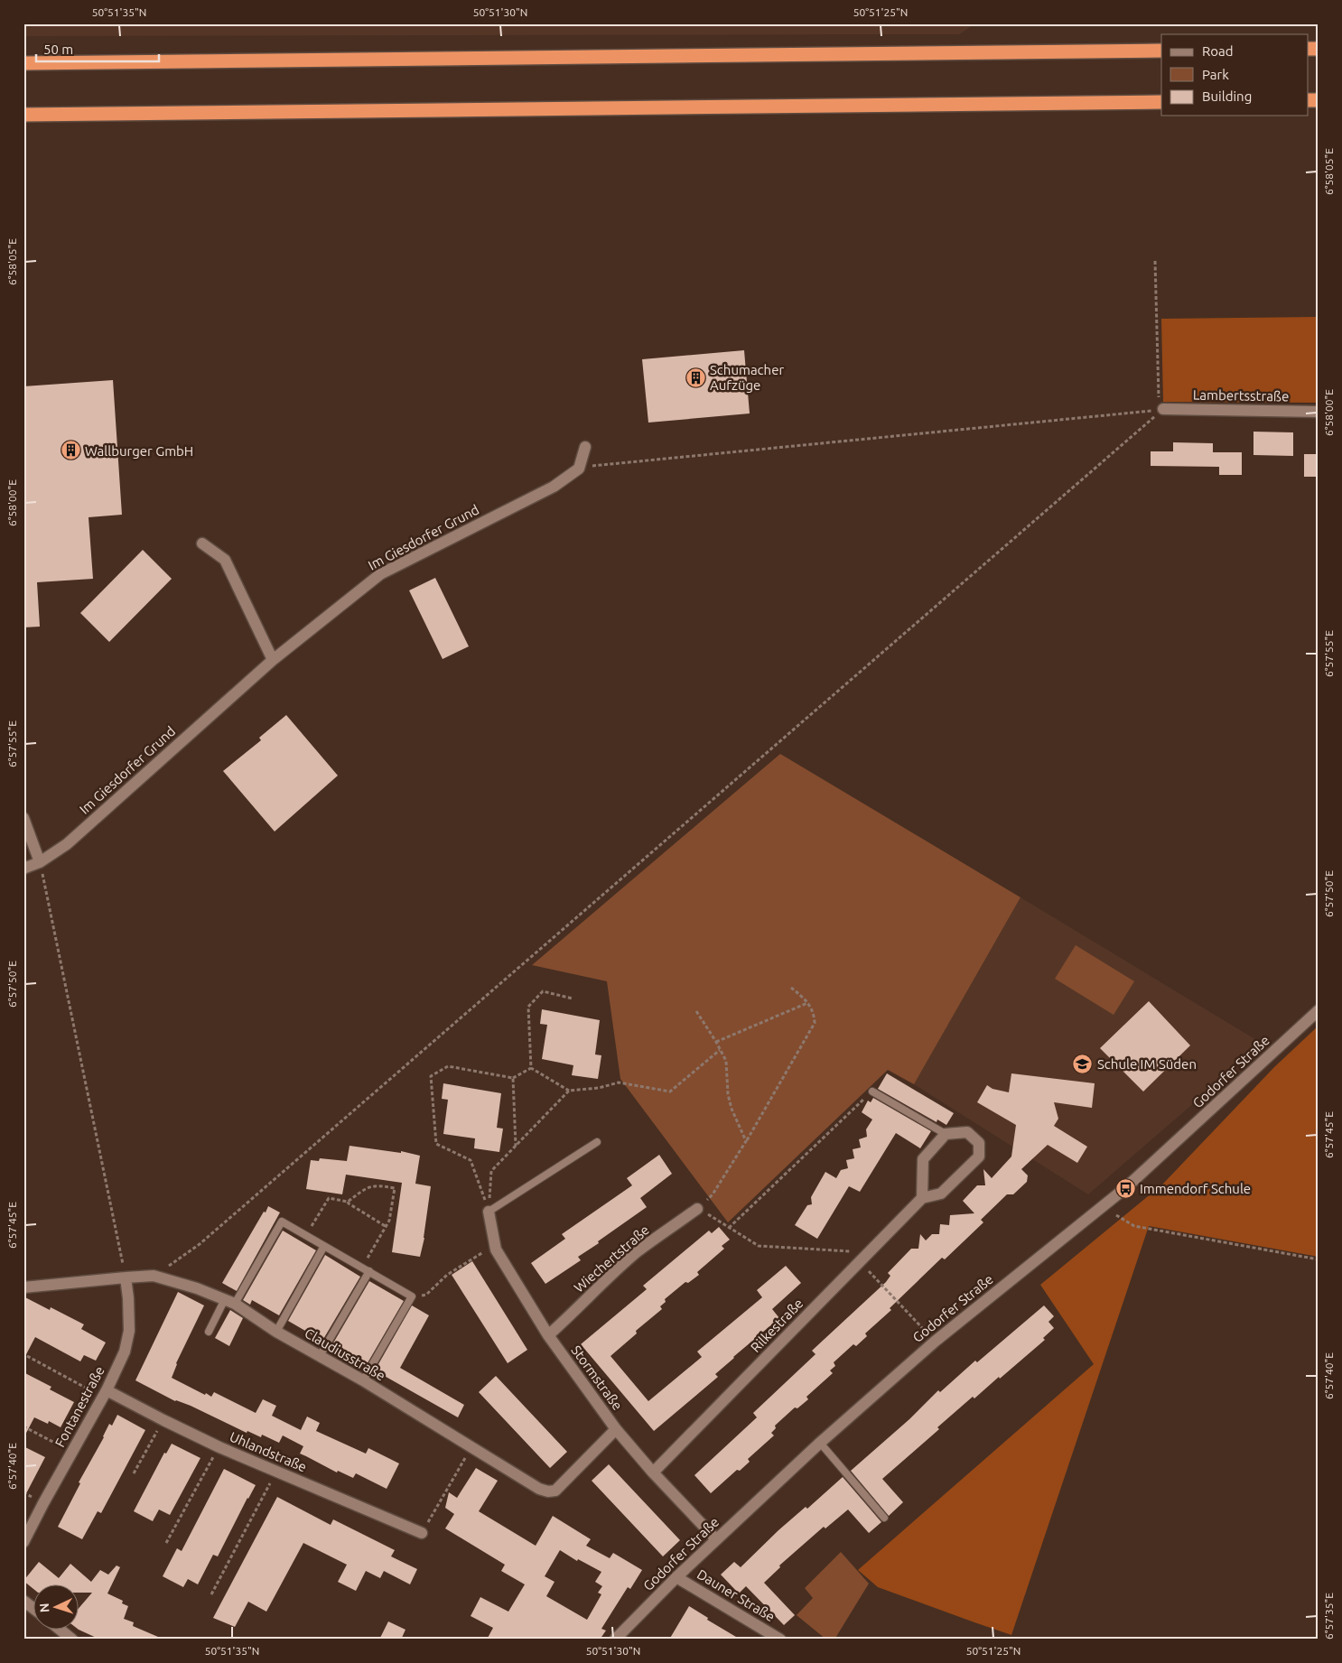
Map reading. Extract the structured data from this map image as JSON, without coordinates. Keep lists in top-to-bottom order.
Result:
{
  "streets": {
    "street": [
      "Lambertsstraße",
      "Im Giesdorfer Grund",
      "Godorfer Straße",
      "Wiechertstraße",
      "Rilkestraße",
      "Claudiusstraße",
      "Stormstraße",
      "Fontanestraße",
      "Uhlandstraße",
      "Dauner Straße"
    ]
  },
  "crossings": [
    ["Godorfer Straße", "Stormstraße"],
    ["Godorfer Straße", "Dauner Straße"],
    ["Wiechertstraße", "Stormstraße"],
    ["Rilkestraße", "Stormstraße"],
    ["Claudiusstraße", "Stormstraße"],
    ["Claudiusstraße", "Fontanestraße"],
    ["Fontanestraße", "Uhlandstraße"]
  ],
  "places": {
    "building": ["Schumacher Aufzüge", "Wallburger GmbH"],
    "school or university": ["Schule IM Süden"],
    "bus stop": ["Immendorf Schule"]
  },
  "legend": ["Road", "Park", "Building"],
  "scale_bar": "50 m",
  "north": "left",
  "coordinates": [
    "50°51'35\"N",
    "50°51'30\"N",
    "50°51'25\"N",
    "6°58'05\"E",
    "6°58'00\"E",
    "6°57'55\"E",
    "6°57'50\"E",
    "6°57'45\"E",
    "6°57'40\"E",
    "6°57'35\"E"
  ]
}
